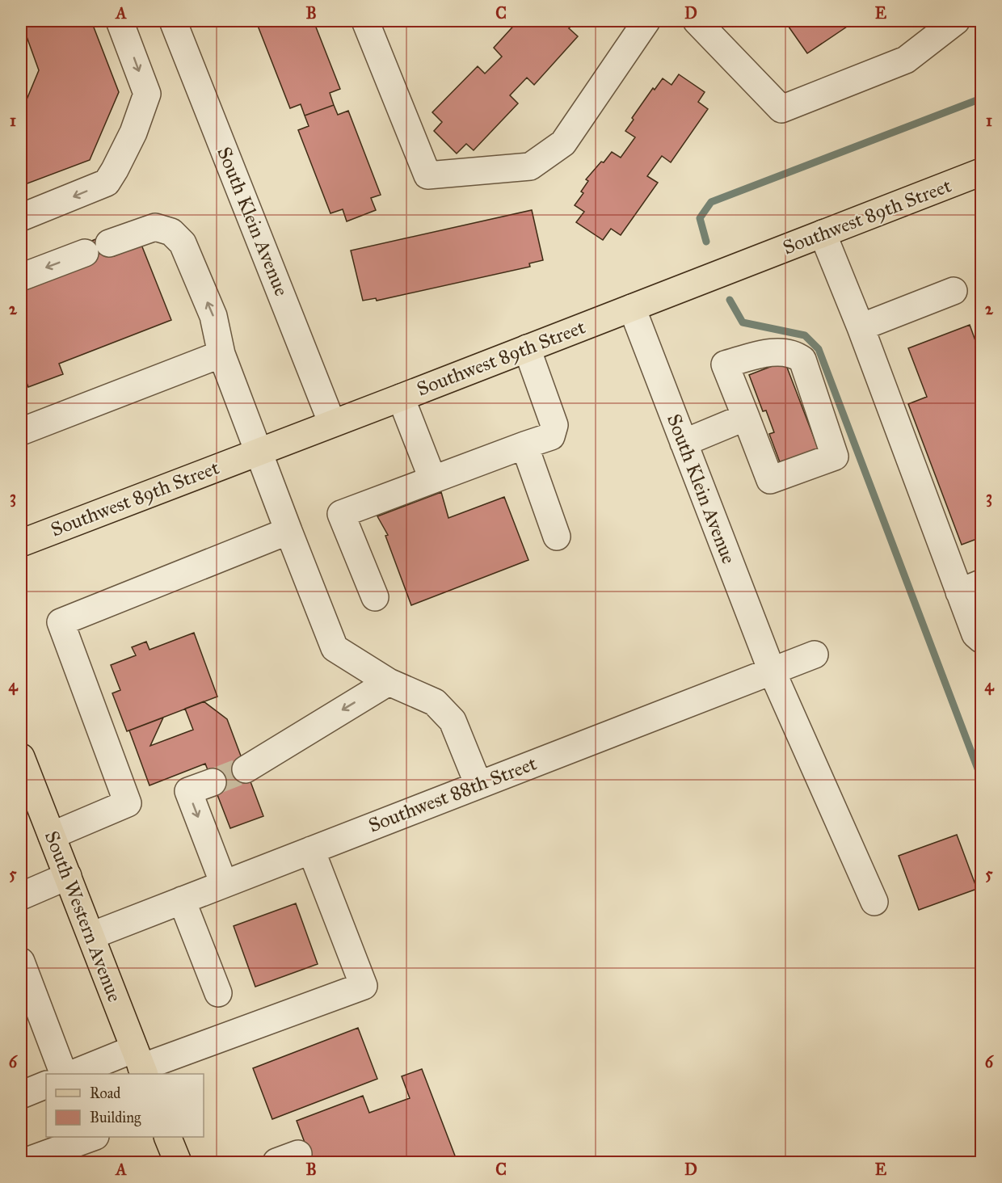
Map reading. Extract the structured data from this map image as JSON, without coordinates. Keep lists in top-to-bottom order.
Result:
{
  "streets": {
    "main road": ["Southwest 89th Street", "South Western Avenue"],
    "street": ["South Klein Avenue", "Southwest 88th Street"]
  },
  "crossings": [
    ["Southwest 89th Street", "South Klein Avenue"],
    ["South Klein Avenue", "Southwest 88th Street"],
    ["Southwest 88th Street", "South Western Avenue"]
  ],
  "legend": ["Road", "Building"],
  "grid": {
    "columns": [
      "A",
      "B",
      "C",
      "D",
      "E"
    ],
    "rows": [
      "1",
      "2",
      "3",
      "4",
      "5",
      "6"
    ]
  }
}
